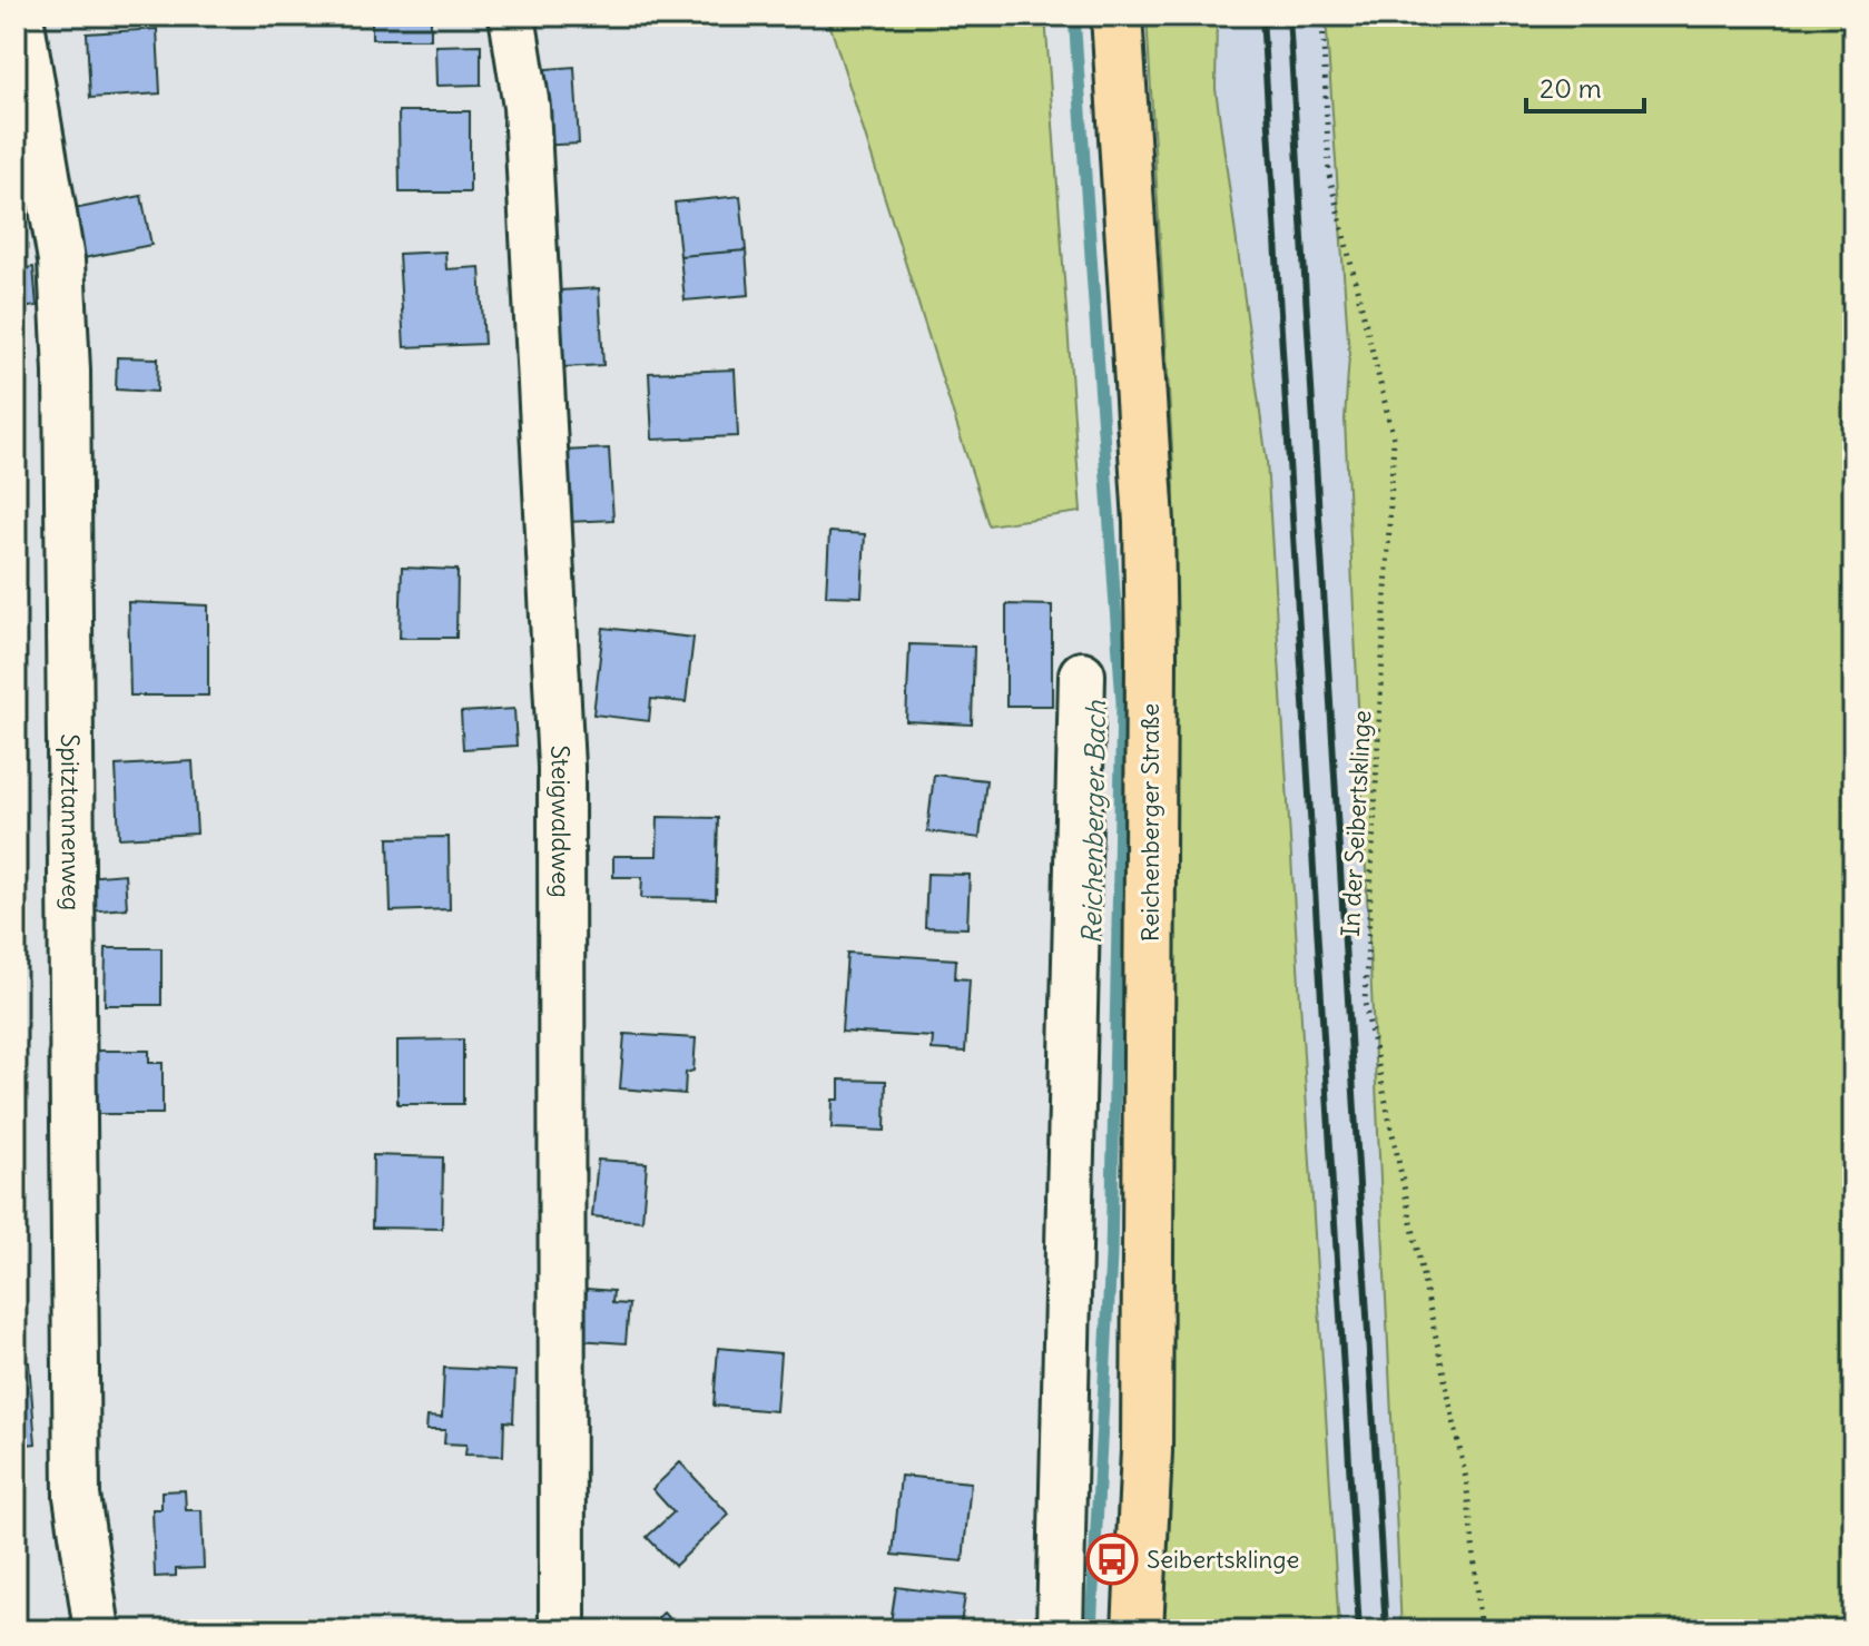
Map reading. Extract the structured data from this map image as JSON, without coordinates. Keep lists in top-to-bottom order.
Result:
{
  "streets": {
    "main road": ["Reichenberger Straße"],
    "street": ["Spitztannenweg", "Steigwaldweg"],
    "path": ["In der Seibertsklinge"]
  },
  "water": ["Reichenberger Bach"],
  "places": {
    "bus stop": ["Seibertsklinge"]
  },
  "scale_bar": "20 m"
}
